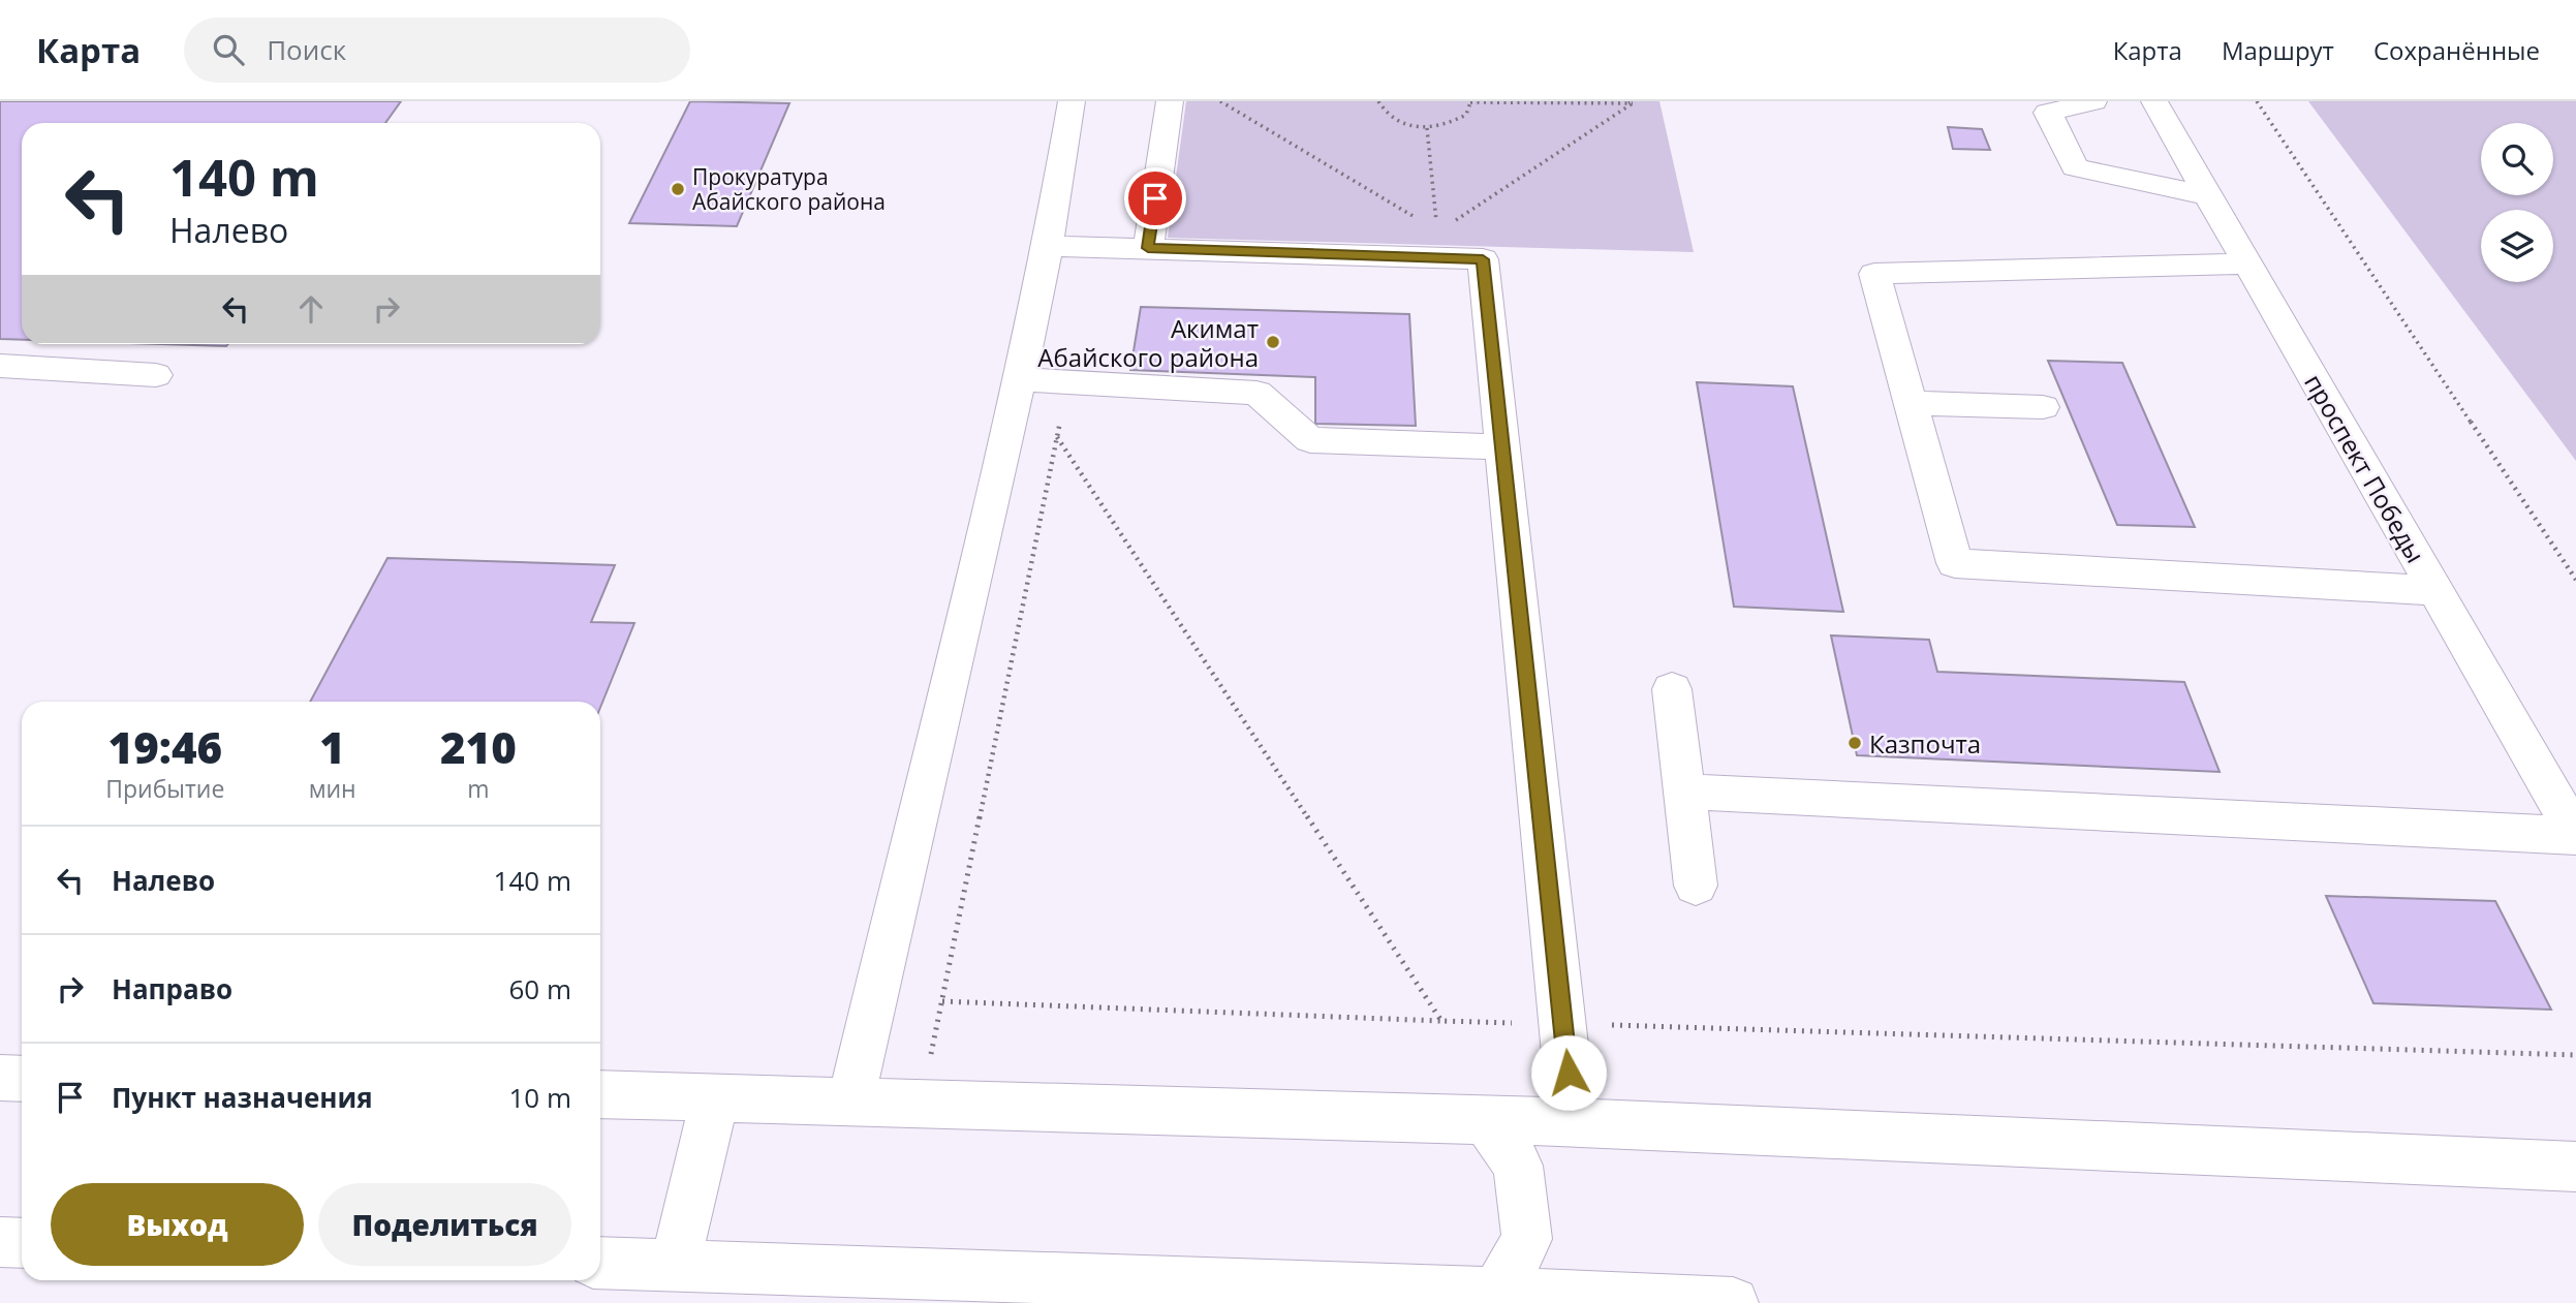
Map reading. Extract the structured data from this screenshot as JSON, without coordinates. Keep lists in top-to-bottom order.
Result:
{
  "streets": {
    "street": ["проспект Победы"]
  },
  "places": ["Прокуратура Абайского района", "Акимат Абайского района", "Казпочта"],
  "page": {
    "header": "Карта",
    "search": "Поиск",
    "nav": ["Карта", "Маршрут", "Сохранённые"],
    "turn": ["140 m", "Налево"],
    "eta": [
      "19:46",
      "Прибытие",
      "1",
      "мин",
      "210",
      "m"
    ],
    "list": [
      {
        "name": "Налево",
        "value": "140 m"
      },
      {
        "name": "Направо",
        "value": "60 m"
      },
      {
        "name": "Пункт назначения",
        "value": "10 m"
      }
    ],
    "buttons": ["Выход", "Поделиться"]
  }
}
